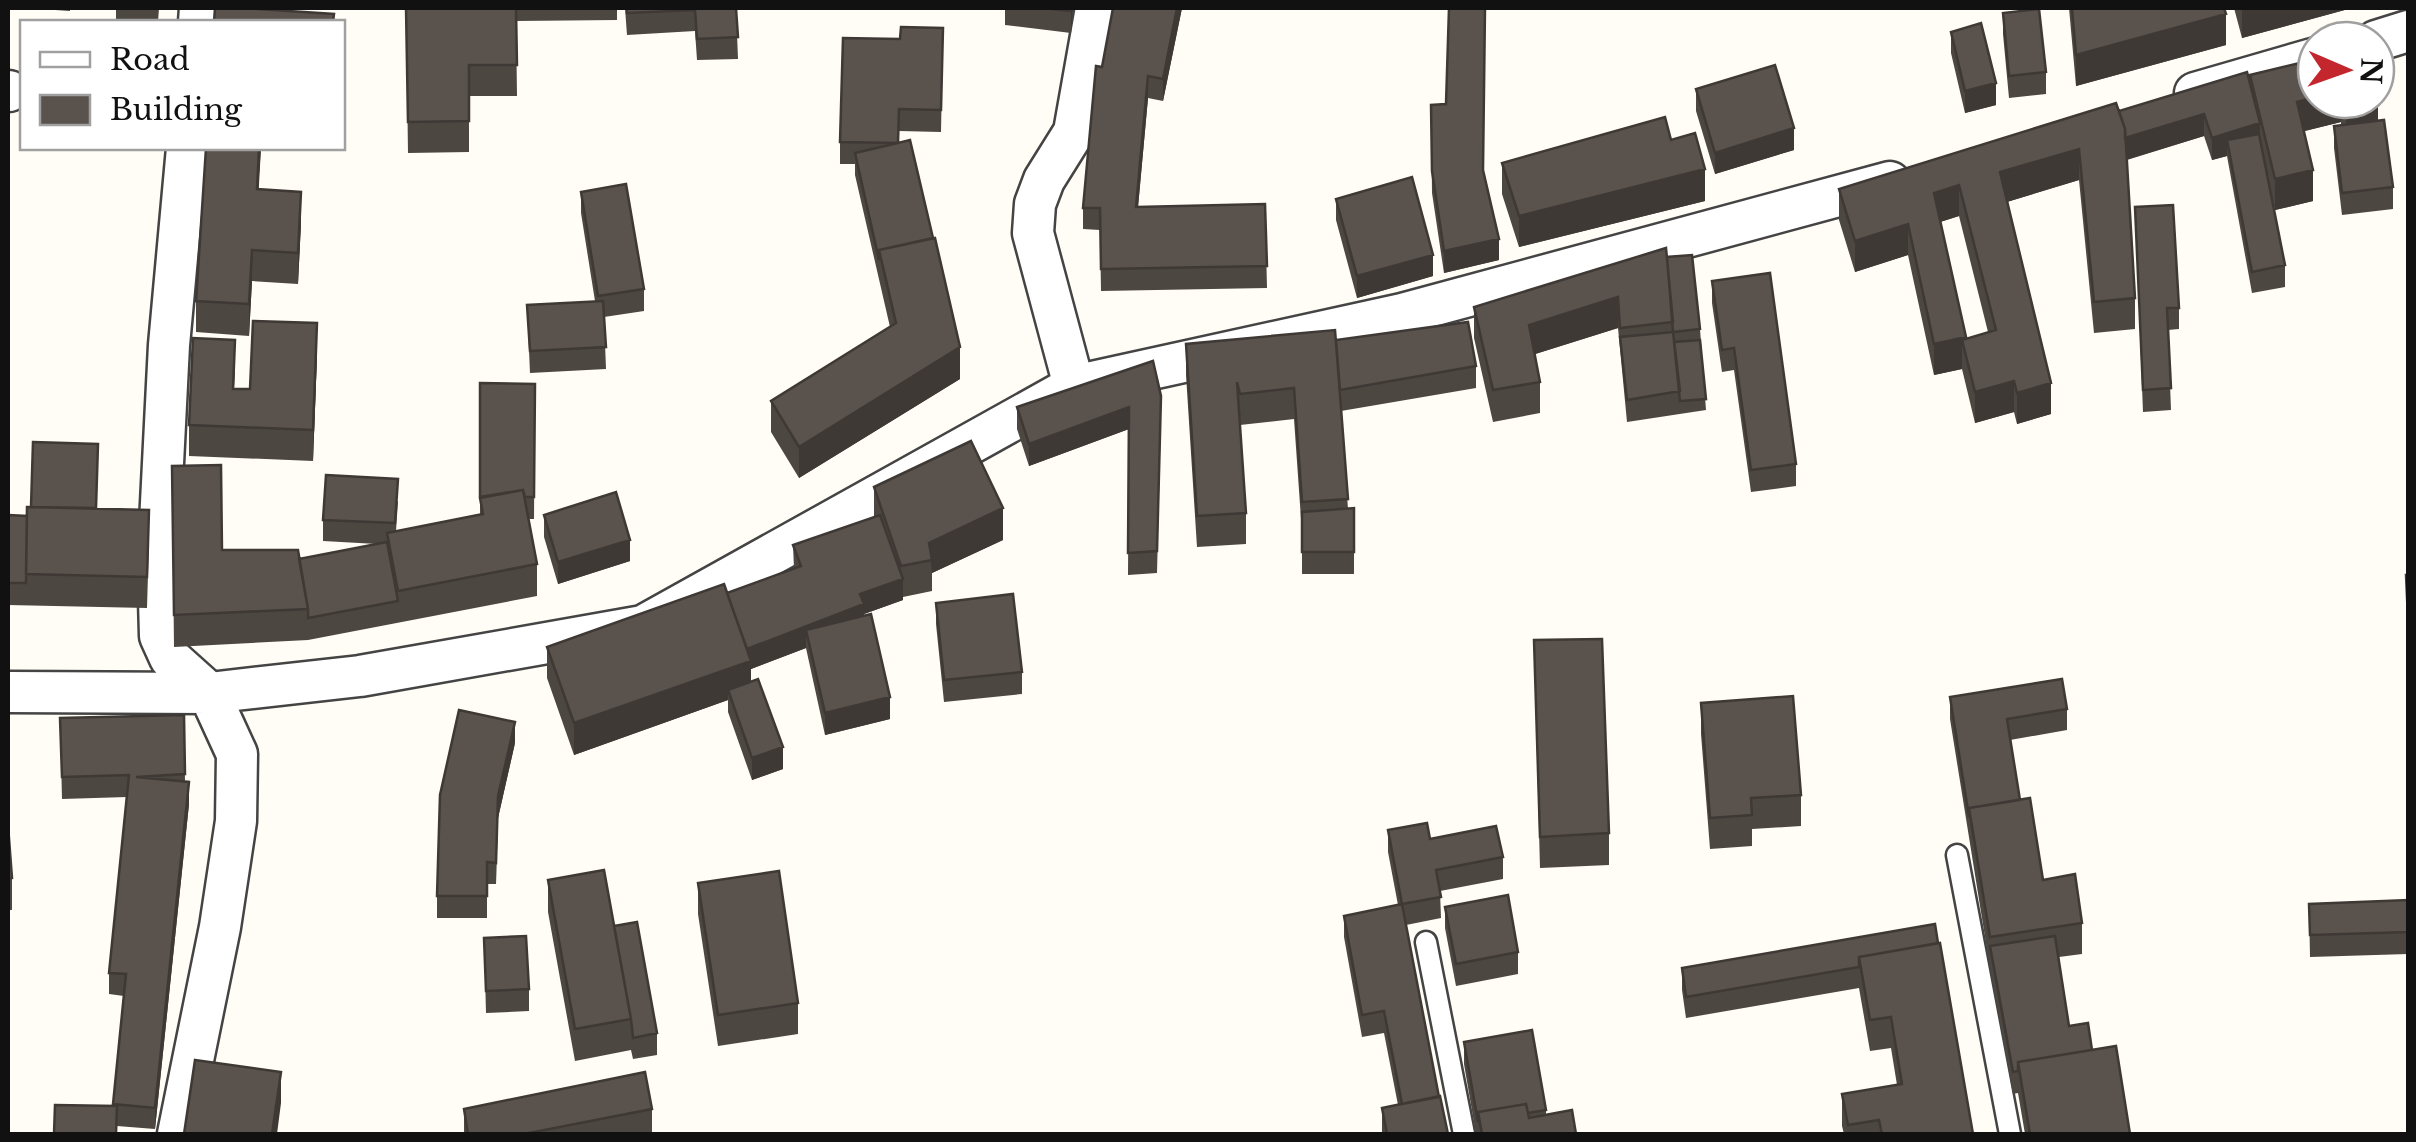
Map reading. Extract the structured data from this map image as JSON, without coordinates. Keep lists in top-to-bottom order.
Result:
{
  "legend": ["Road", "Building"],
  "north": "right"
}
